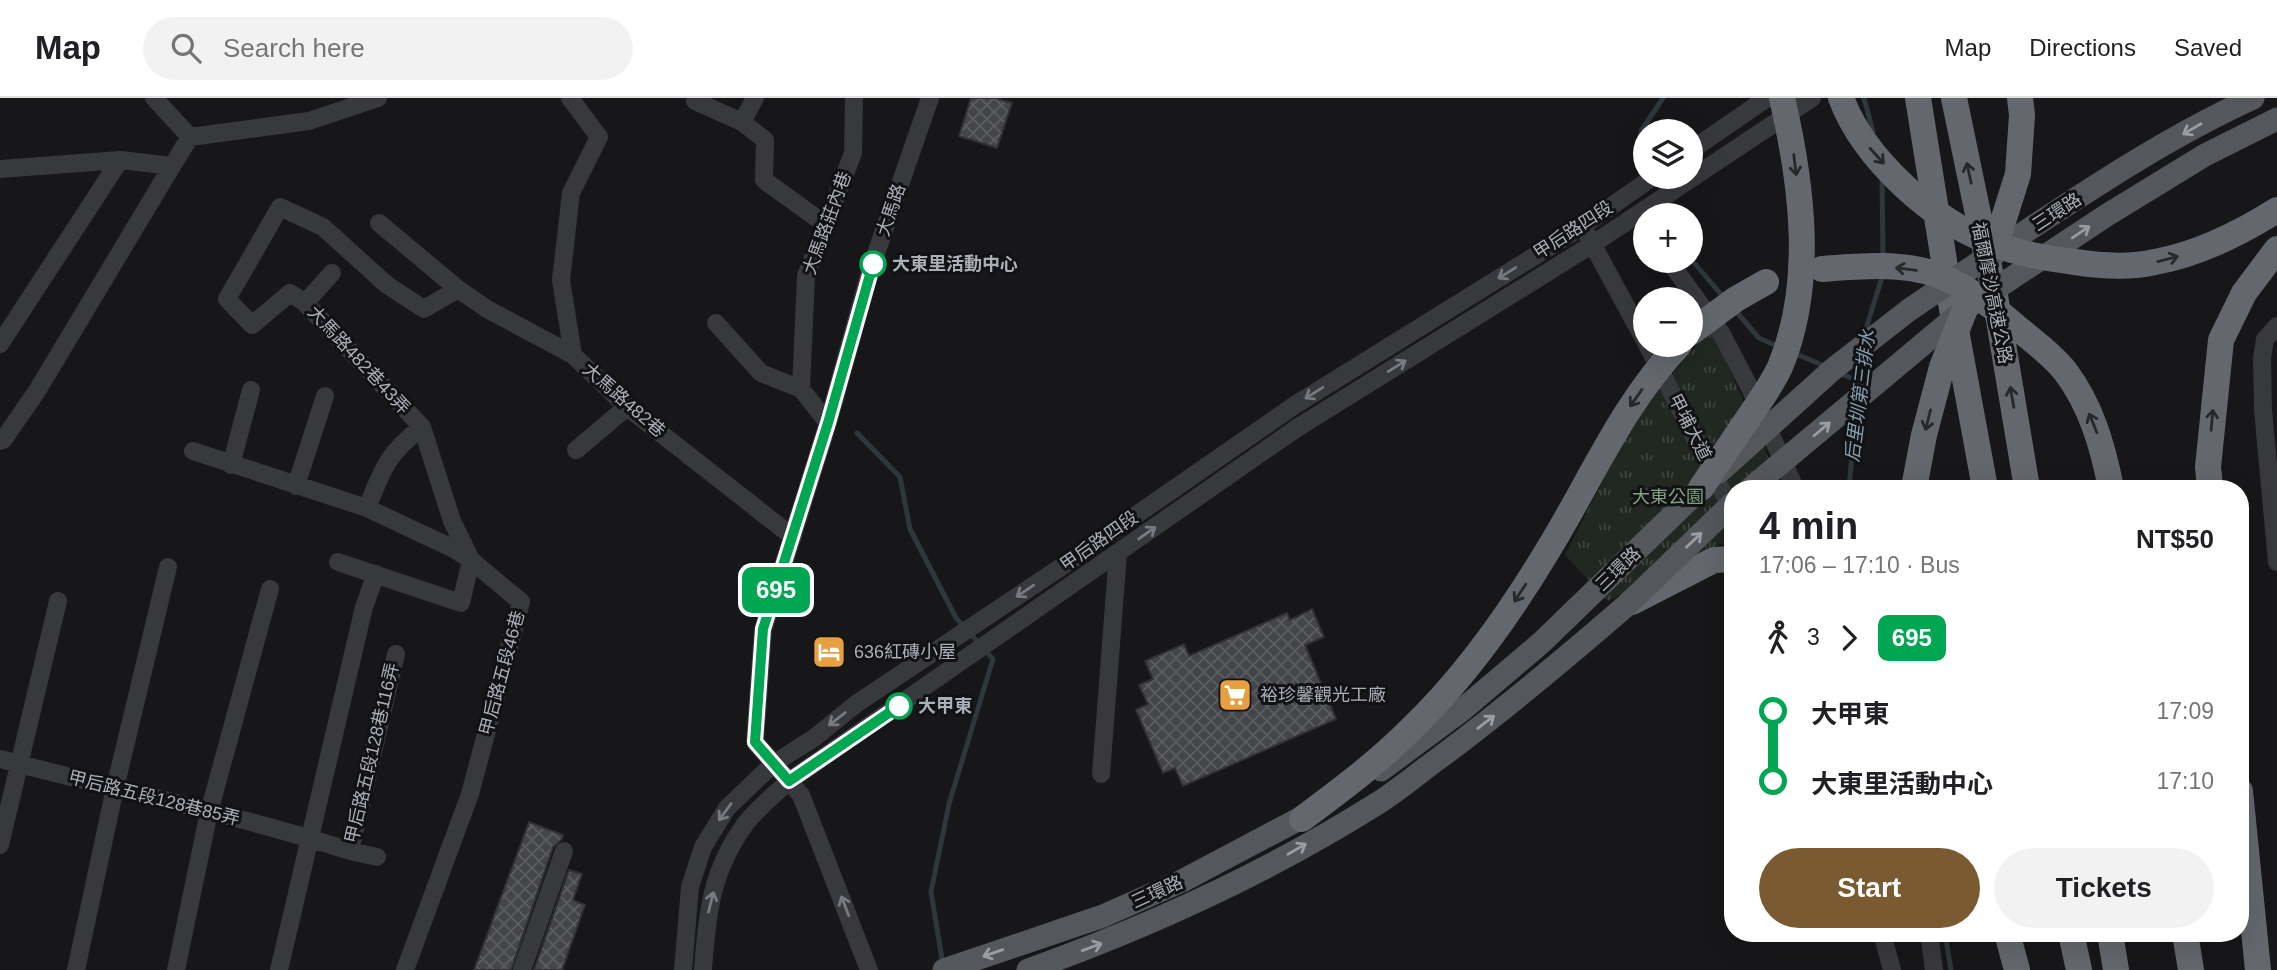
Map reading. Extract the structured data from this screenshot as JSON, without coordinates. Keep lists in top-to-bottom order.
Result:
{
  "streets": {
    "highway": ["福爾摩沙高速公路"],
    "main road": ["三環路"],
    "street": [
      "大馬路",
      "大馬路莊內巷",
      "甲后路四段",
      "大馬路482巷43弄",
      "大馬路482巷",
      "甲埔大道",
      "甲后路五段46巷",
      "甲后路五段128巷116弄",
      "甲后路五段128巷85弄"
    ]
  },
  "crossings": [
    ["大馬路", "甲后路四段"],
    ["大馬路", "大馬路482巷"],
    ["甲后路四段", "甲埔大道"],
    ["甲后路五段128巷116弄", "甲后路五段128巷85弄"]
  ],
  "water": ["后里圳第三排水"],
  "parks": ["大東公園"],
  "places": {
    "other": ["大東里活動中心", "大甲東"],
    "hotel": ["636紅磚小屋"],
    "supermarket": ["裕珍馨觀光工廠"]
  },
  "lines": ["bus line 695"],
  "page": {
    "header": "Map",
    "search": "Search here",
    "nav": ["Map", "Directions", "Saved"],
    "on_map": "695",
    "map_buttons": ["+", "−"],
    "heading": ["4 min", "17:06 – 17:10 · Bus", "NT$50"],
    "legs": ["3", "695"],
    "list": [
      {
        "name": "大甲東",
        "value": "17:09"
      },
      {
        "name": "大東里活動中心",
        "value": "17:10"
      }
    ],
    "buttons": ["Start", "Tickets"]
  }
}
